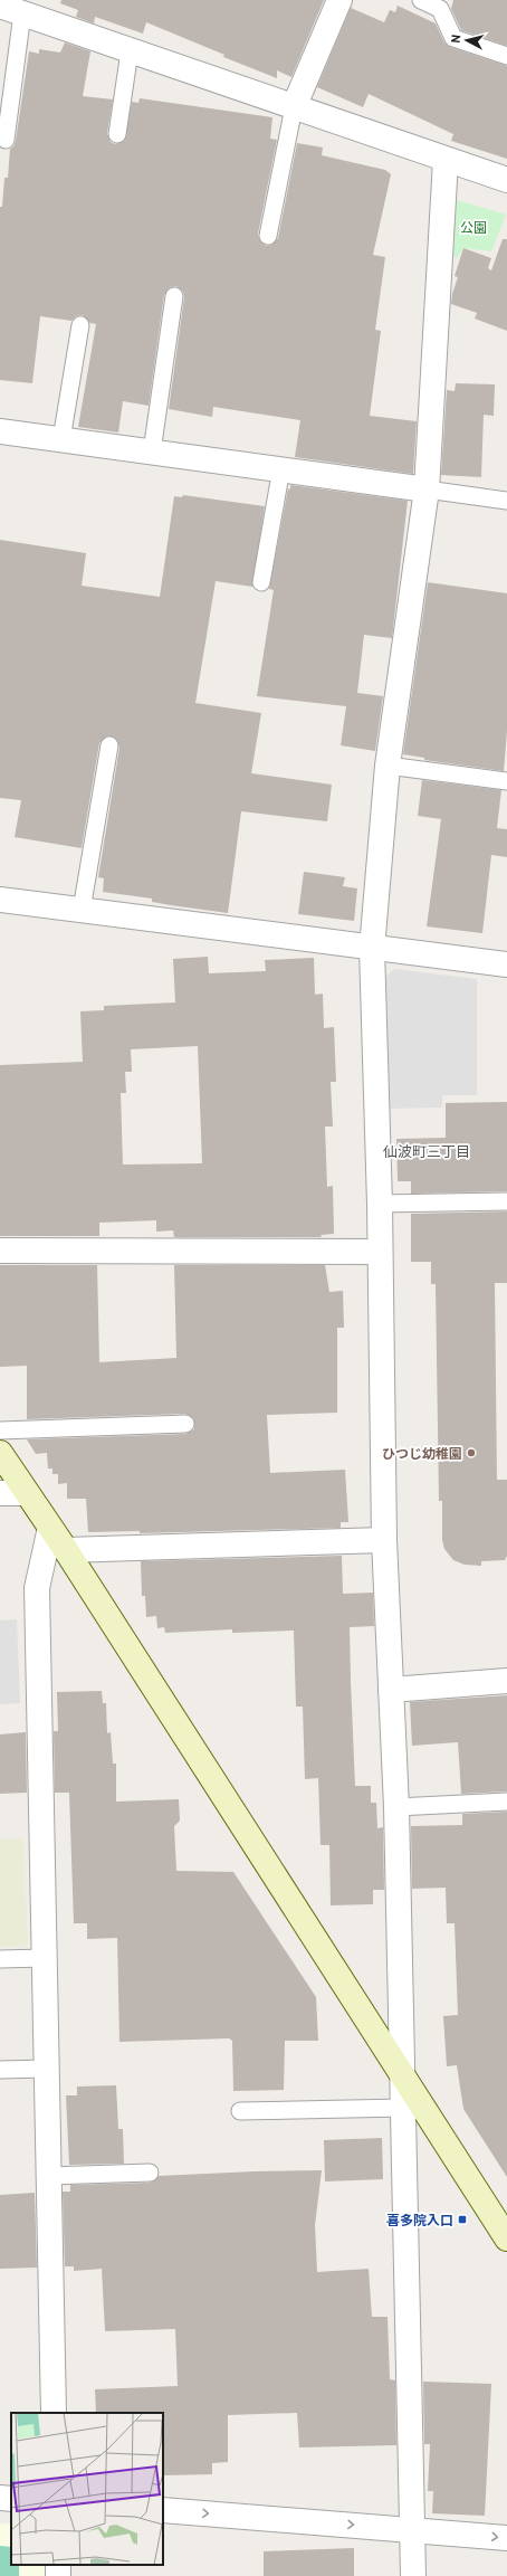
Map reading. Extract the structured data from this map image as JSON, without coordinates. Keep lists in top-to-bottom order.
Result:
{
  "districts": ["仙波町三丁目"],
  "parks": ["公園"],
  "places": {
    "other": ["ひつじ幼稚園"],
    "transit": ["喜多院入口"]
  },
  "north": "left"
}
